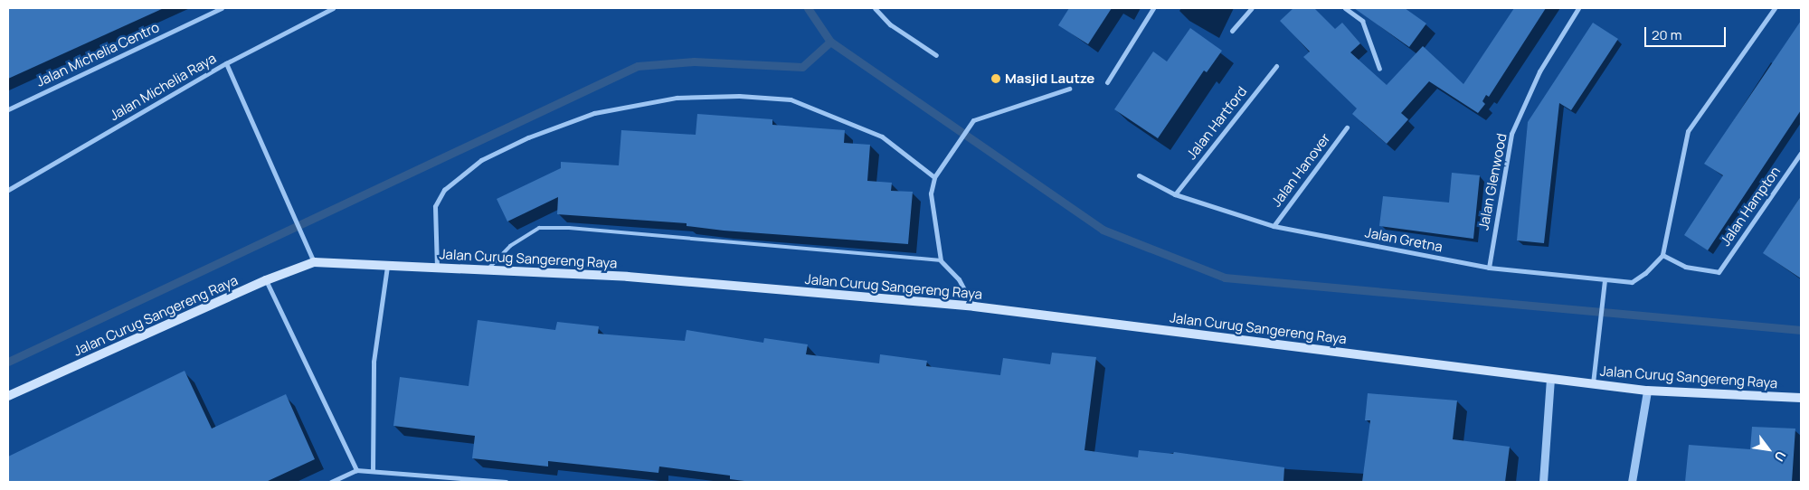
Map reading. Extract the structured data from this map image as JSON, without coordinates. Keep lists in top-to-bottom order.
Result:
{
  "streets": {
    "main road": ["Jalan Curug Sangereng Raya"],
    "street": [
      "Jalan Michelia Centro",
      "Jalan Michelia Raya",
      "Jalan Hartford",
      "Jalan Hanover",
      "Jalan Glenwood",
      "Jalan Hampton",
      "Jalan Gretna"
    ]
  },
  "crossings": [
    ["Jalan Hartford", "Jalan Gretna"],
    ["Jalan Hanover", "Jalan Gretna"],
    ["Jalan Glenwood", "Jalan Gretna"],
    ["Jalan Hampton", "Jalan Gretna"]
  ],
  "places": ["Masjid Lautze"],
  "scale_bar": "20 m",
  "north": "bottom right"
}
